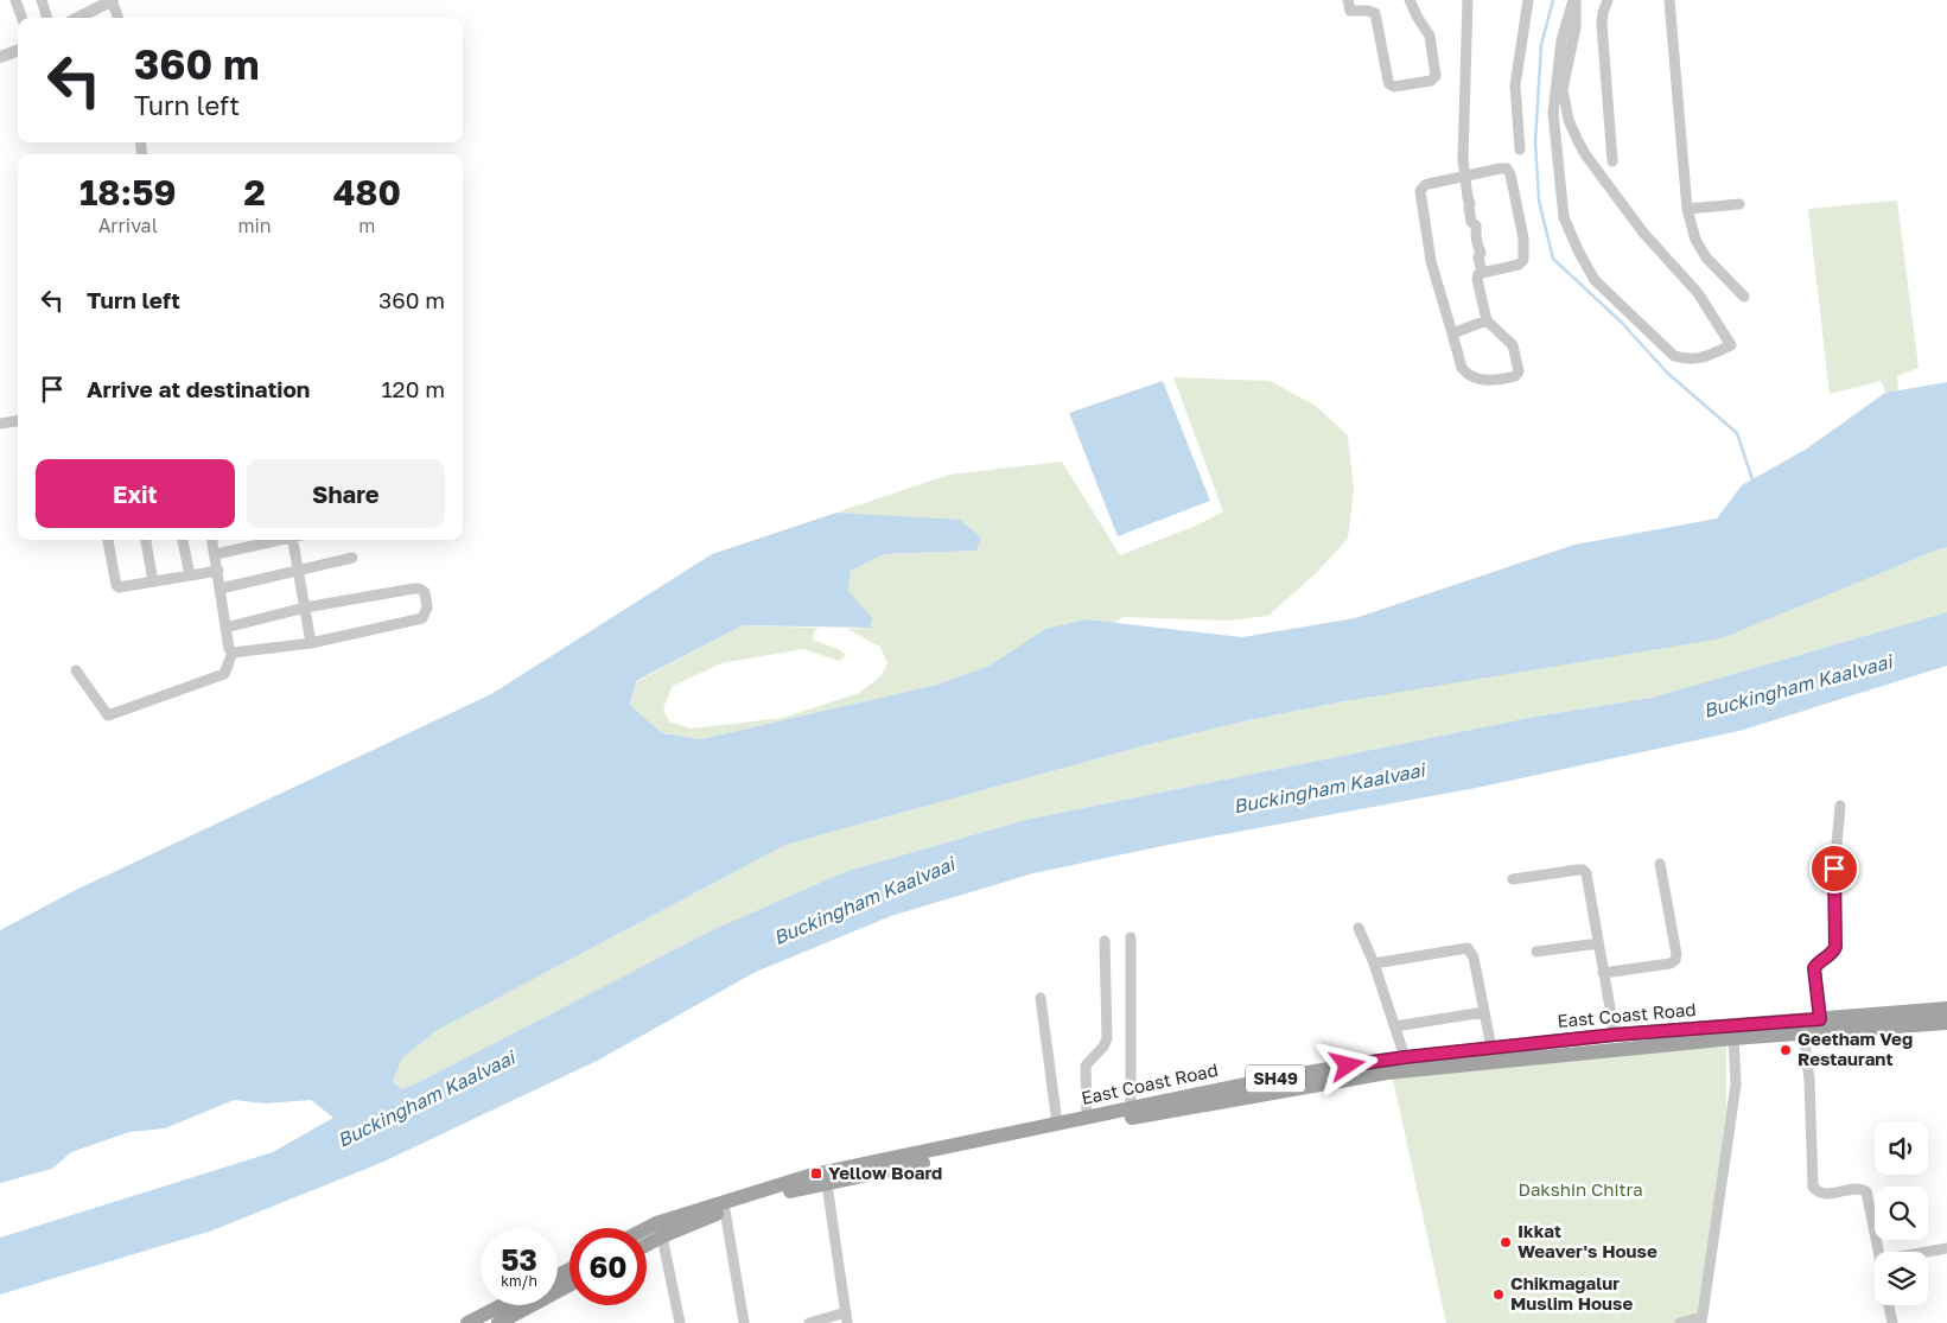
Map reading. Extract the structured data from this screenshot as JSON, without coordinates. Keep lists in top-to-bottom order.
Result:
{
  "streets": {
    "main road": ["East Coast Road", "SH49"]
  },
  "water": ["Buckingham Kaalvaai"],
  "parks": ["Dakshin Chitra"],
  "places": {
    "other": ["Geetham Veg Restaurant", "Ikkat Weaver's House", "Chikmagalur Muslim House"],
    "transit": ["Yellow Board"]
  },
  "page": {
    "turn": ["360 m", "Turn left"],
    "eta": [
      "18:59",
      "Arrival",
      "2",
      "min",
      "480",
      "m"
    ],
    "list": [
      {
        "name": "Turn left",
        "value": "360 m"
      },
      {
        "name": "Arrive at destination",
        "value": "120 m"
      }
    ],
    "buttons": ["Exit", "Share"],
    "speed": "53 km/h",
    "limit": "60"
  }
}
